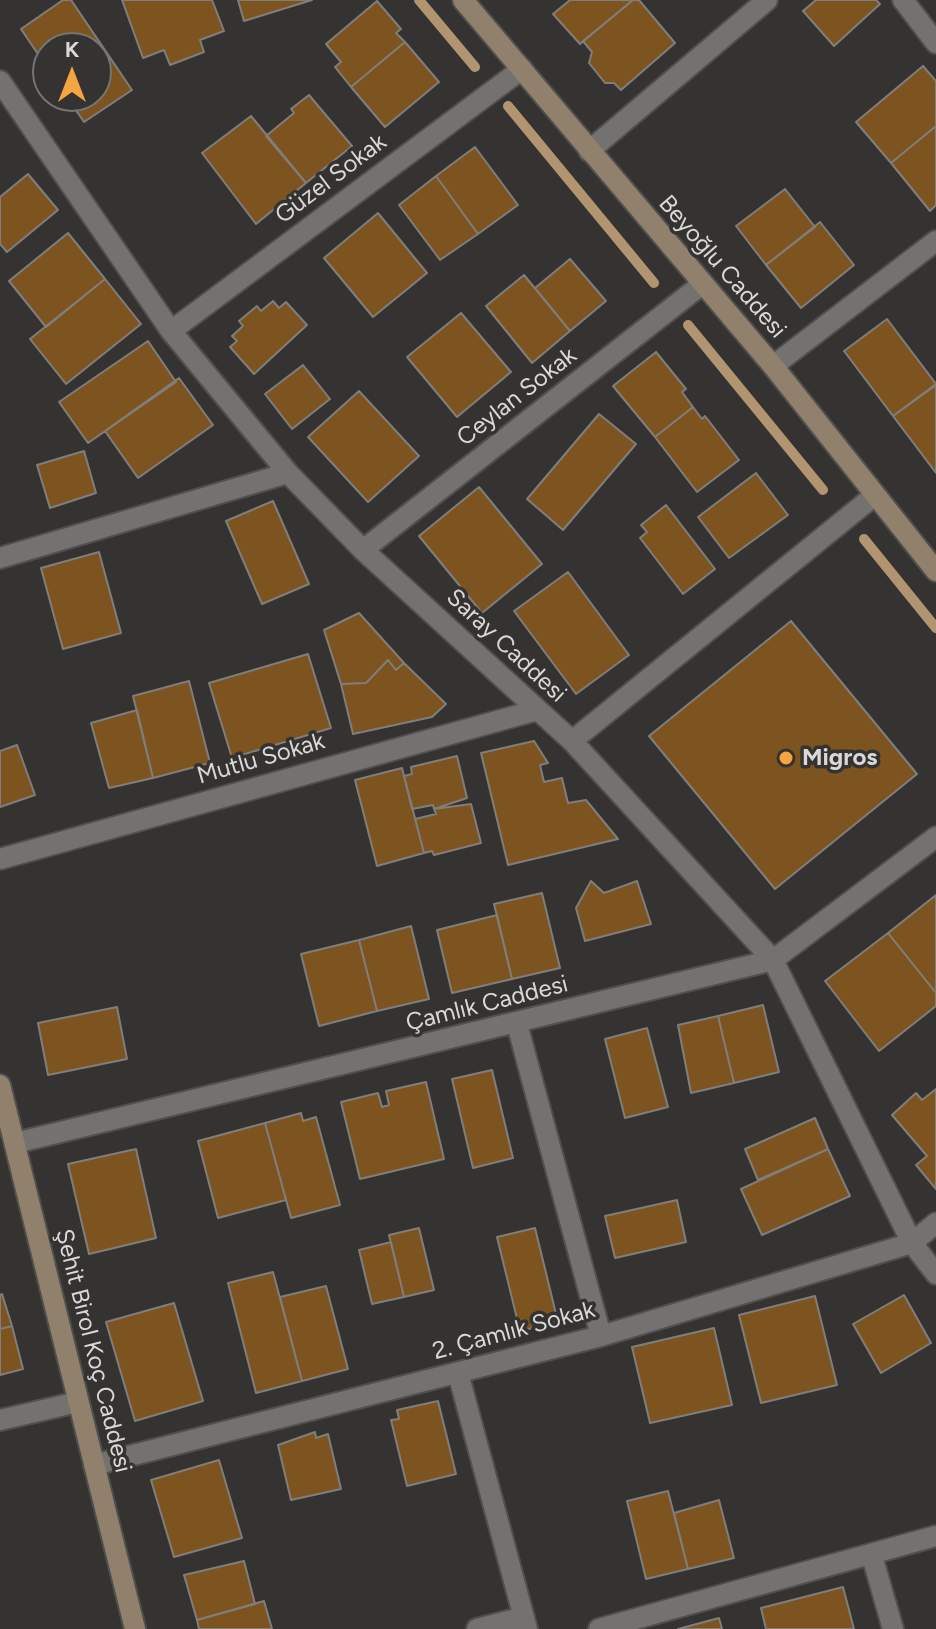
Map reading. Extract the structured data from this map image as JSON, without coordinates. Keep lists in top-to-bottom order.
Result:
{
  "streets": {
    "main road": ["Beyoğlu Caddesi", "Şehit Birol Koç Caddesi"],
    "street": [
      "Güzel Sokak",
      "Ceylan Sokak",
      "Saray Caddesi",
      "Mutlu Sokak",
      "Çamlık Caddesi",
      "2. Çamlık Sokak"
    ]
  },
  "crossings": [
    ["Güzel Sokak", "Beyoğlu Caddesi"],
    ["Güzel Sokak", "Saray Caddesi"],
    ["Beyoğlu Caddesi", "Ceylan Sokak"],
    ["Ceylan Sokak", "Saray Caddesi"],
    ["Saray Caddesi", "Mutlu Sokak"],
    ["Saray Caddesi", "Çamlık Caddesi"],
    ["Saray Caddesi", "2. Çamlık Sokak"],
    ["Çamlık Caddesi", "Şehit Birol Koç Caddesi"],
    ["2. Çamlık Sokak", "Şehit Birol Koç Caddesi"]
  ],
  "places": ["Migros"],
  "north": "top"
}
